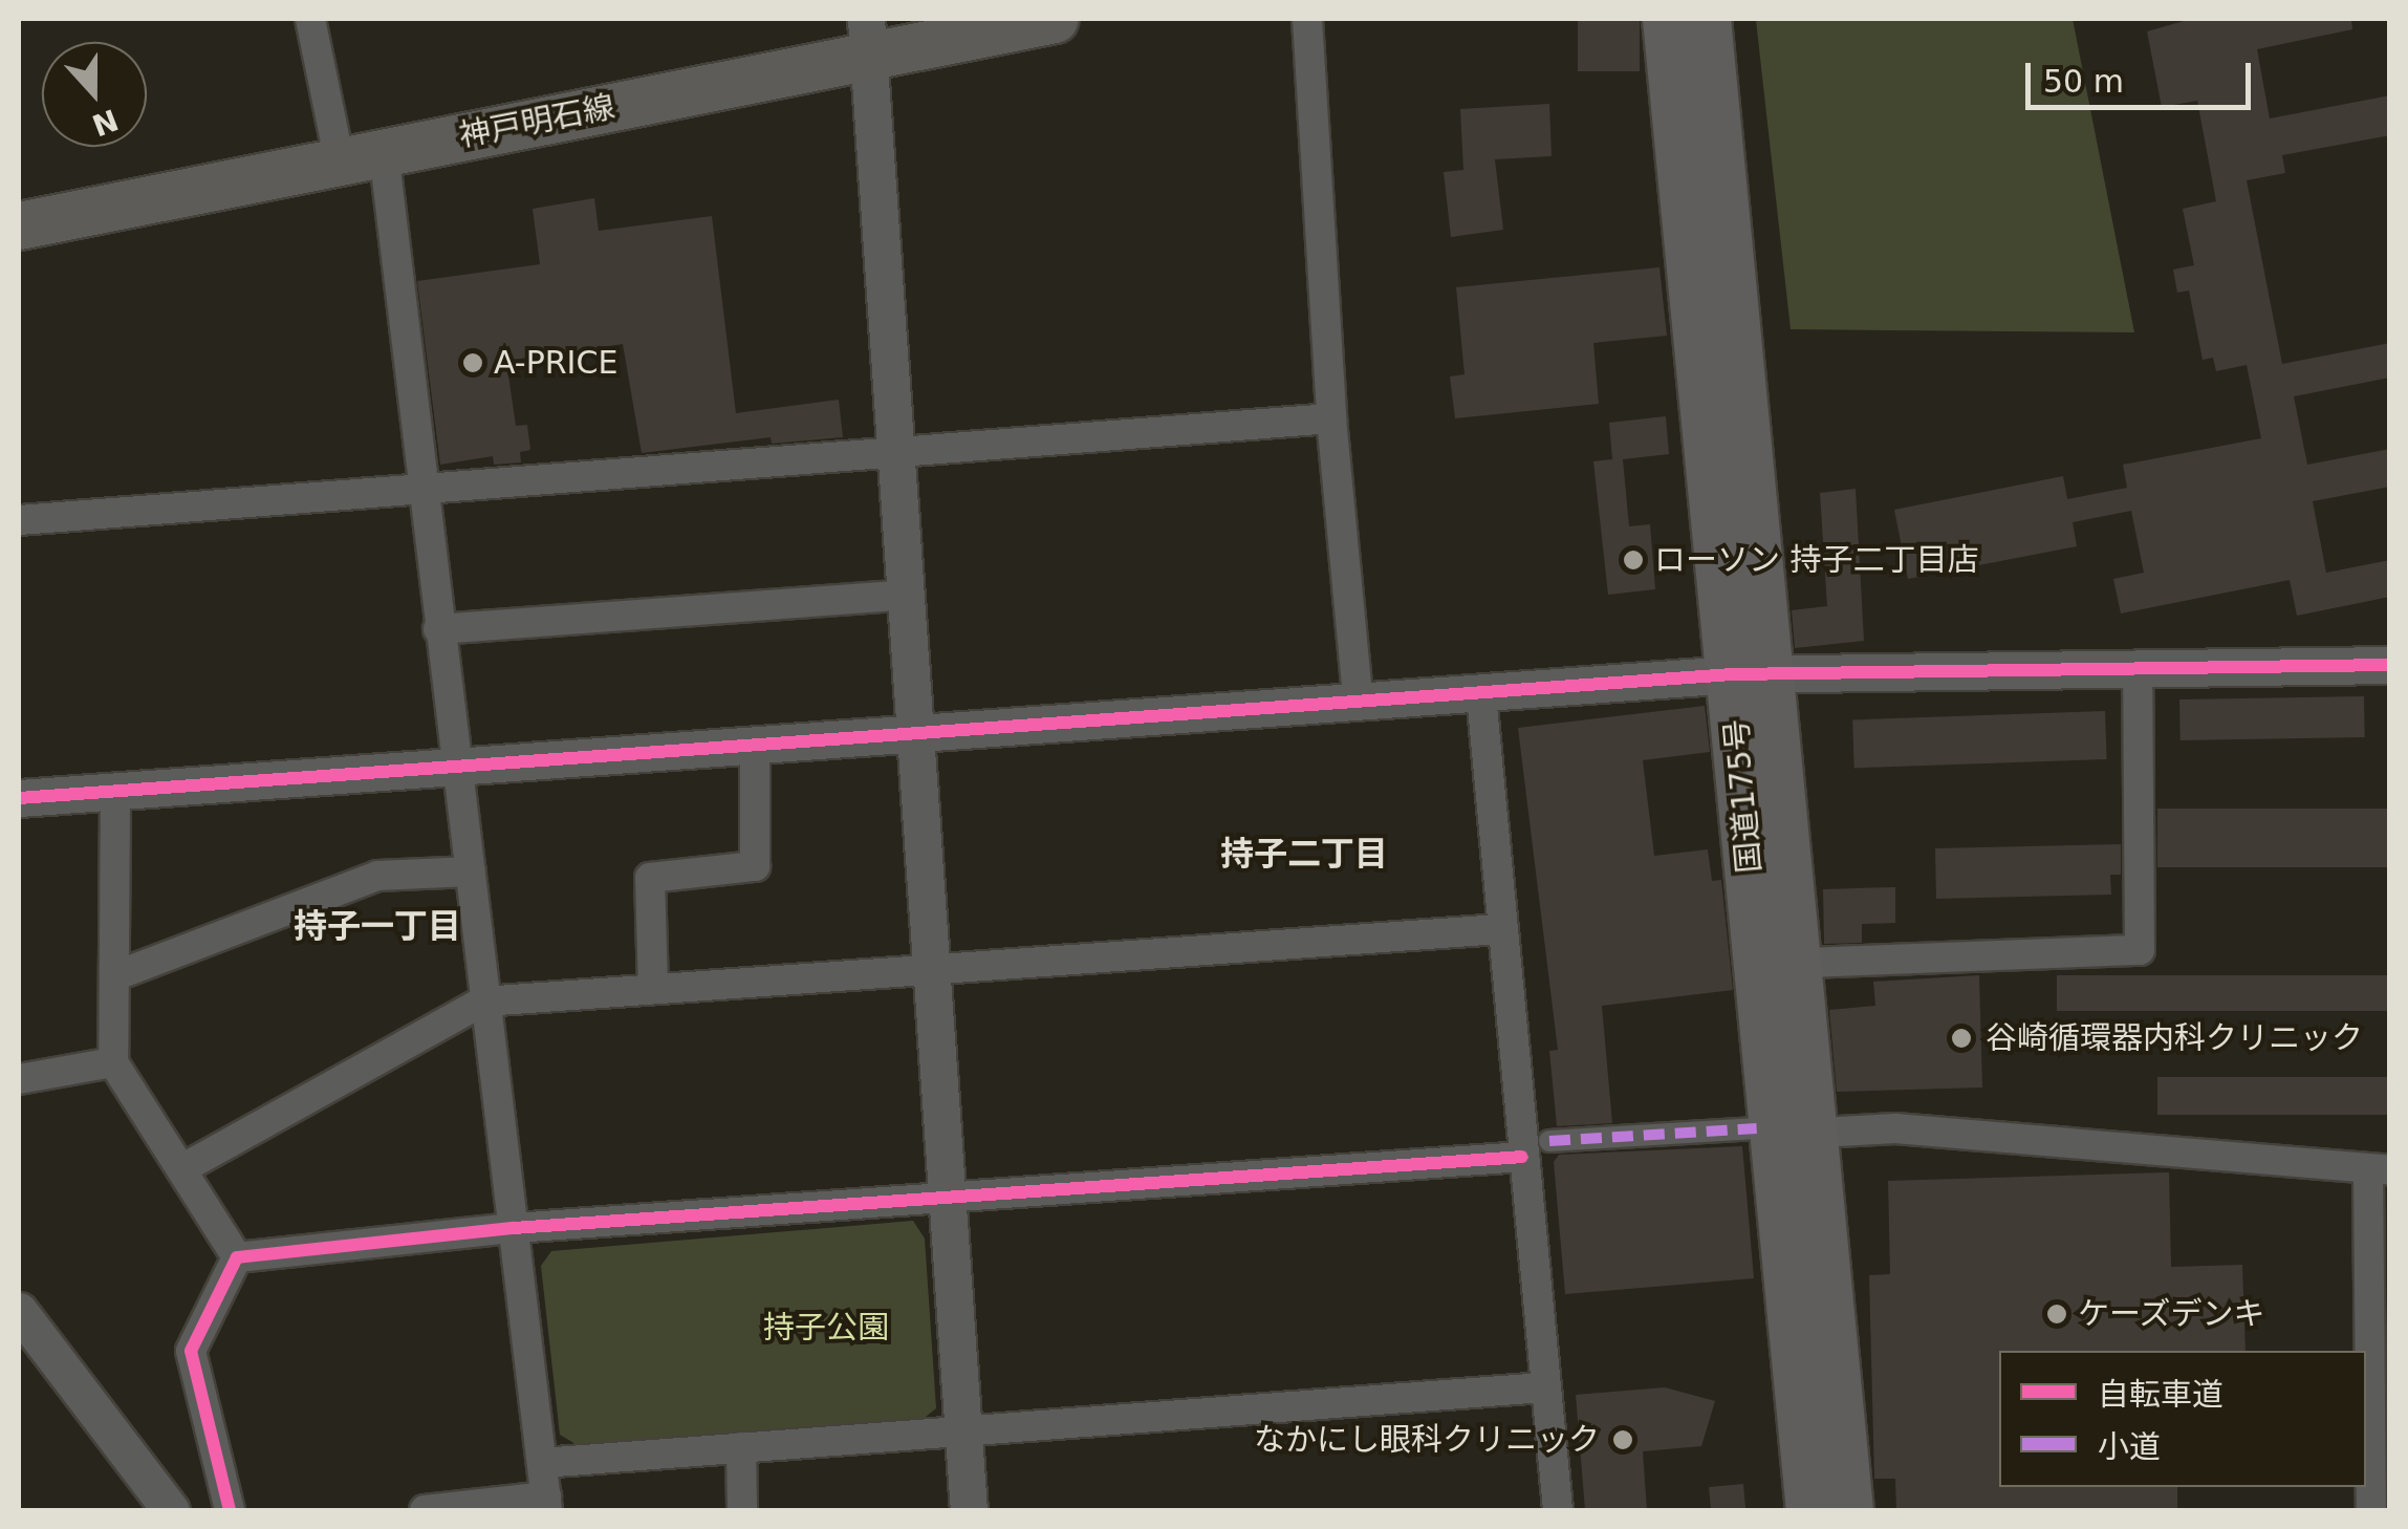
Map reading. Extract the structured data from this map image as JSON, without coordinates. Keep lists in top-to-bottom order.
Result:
{
  "streets": {
    "highway": ["国道175号"],
    "main road": ["神戸明石線"]
  },
  "districts": ["持子二丁目", "持子一丁目"],
  "parks": ["持子公園"],
  "places": [
    "A-PRICE",
    "ローソン 持子二丁目店",
    "谷崎循環器内科クリニック",
    "ケーズデンキ",
    "なかにし眼科クリニック"
  ],
  "legend": ["自転車道", "小道"],
  "scale_bar": "50 m",
  "north": "bottom"
}
